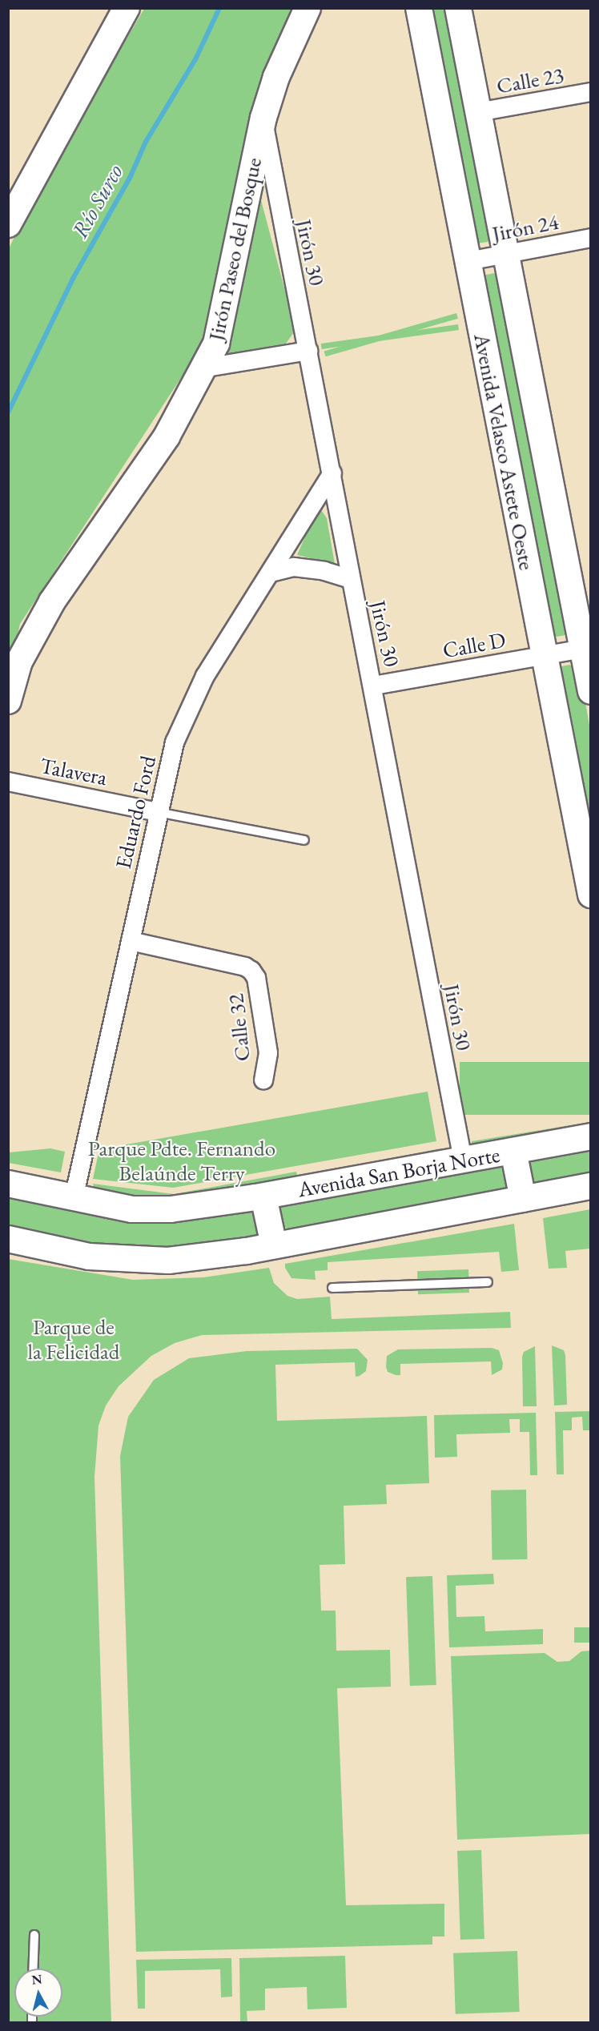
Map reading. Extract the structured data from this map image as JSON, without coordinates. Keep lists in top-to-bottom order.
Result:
{
  "streets": {
    "street": [
      "Calle 23",
      "Jirón 24",
      "Jirón Paseo del Bosque",
      "Jirón 30",
      "Avenida Velasco Astete Oeste",
      "Calle D",
      "Talavera",
      "Eduardo Ford",
      "Calle 32",
      "Avenida San Borja Norte"
    ]
  },
  "crossings": [
    ["Calle 23", "Avenida Velasco Astete Oeste"],
    ["Jirón 24", "Avenida Velasco Astete Oeste"],
    ["Jirón Paseo del Bosque", "Jirón 30"],
    ["Jirón 30", "Calle D"],
    ["Jirón 30", "Eduardo Ford"],
    ["Jirón 30", "Avenida San Borja Norte"],
    ["Avenida Velasco Astete Oeste", "Calle D"],
    ["Talavera", "Eduardo Ford"],
    ["Eduardo Ford", "Calle 32"],
    ["Eduardo Ford", "Avenida San Borja Norte"]
  ],
  "water": ["Río Surco"],
  "parks": ["Parque Pdte. Fernando Belaúnde Terry", "Parque de la Felicidad"],
  "north": "top"
}
